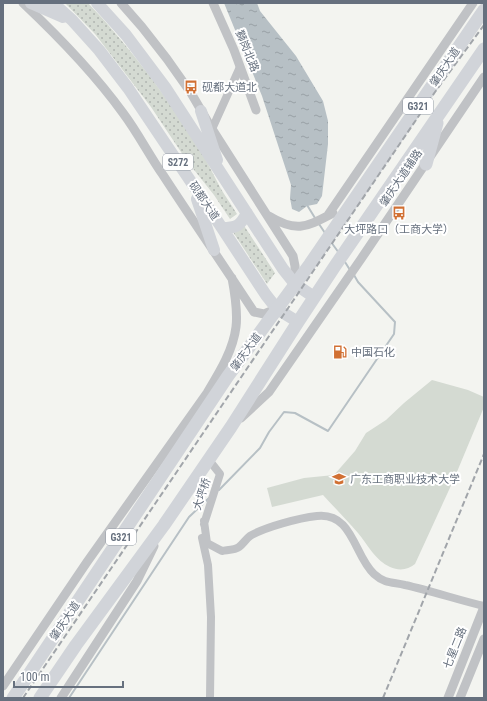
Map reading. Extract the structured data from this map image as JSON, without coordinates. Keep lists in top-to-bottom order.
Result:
{
  "streets": {
    "highway": ["肇庆大道", "G321"],
    "main road": ["S272", "砚都大道"],
    "street": [
      "獅岗北路",
      "肇庆大道辅路",
      "大坪桥",
      "七星二路"
    ]
  },
  "crossings": [
    ["肇庆大道", "S272"],
    ["肇庆大道", "肇庆大道辅路"],
    ["肇庆大道", "砚都大道"],
    ["肇庆大道", "大坪桥"]
  ],
  "places": {
    "bus stop": ["砚都大道北", "大坪路口（工商大学）"],
    "fuel station": ["中国石化"],
    "school or university": ["广东工商职业技术大学"]
  },
  "scale_bar": "100 m"
}
